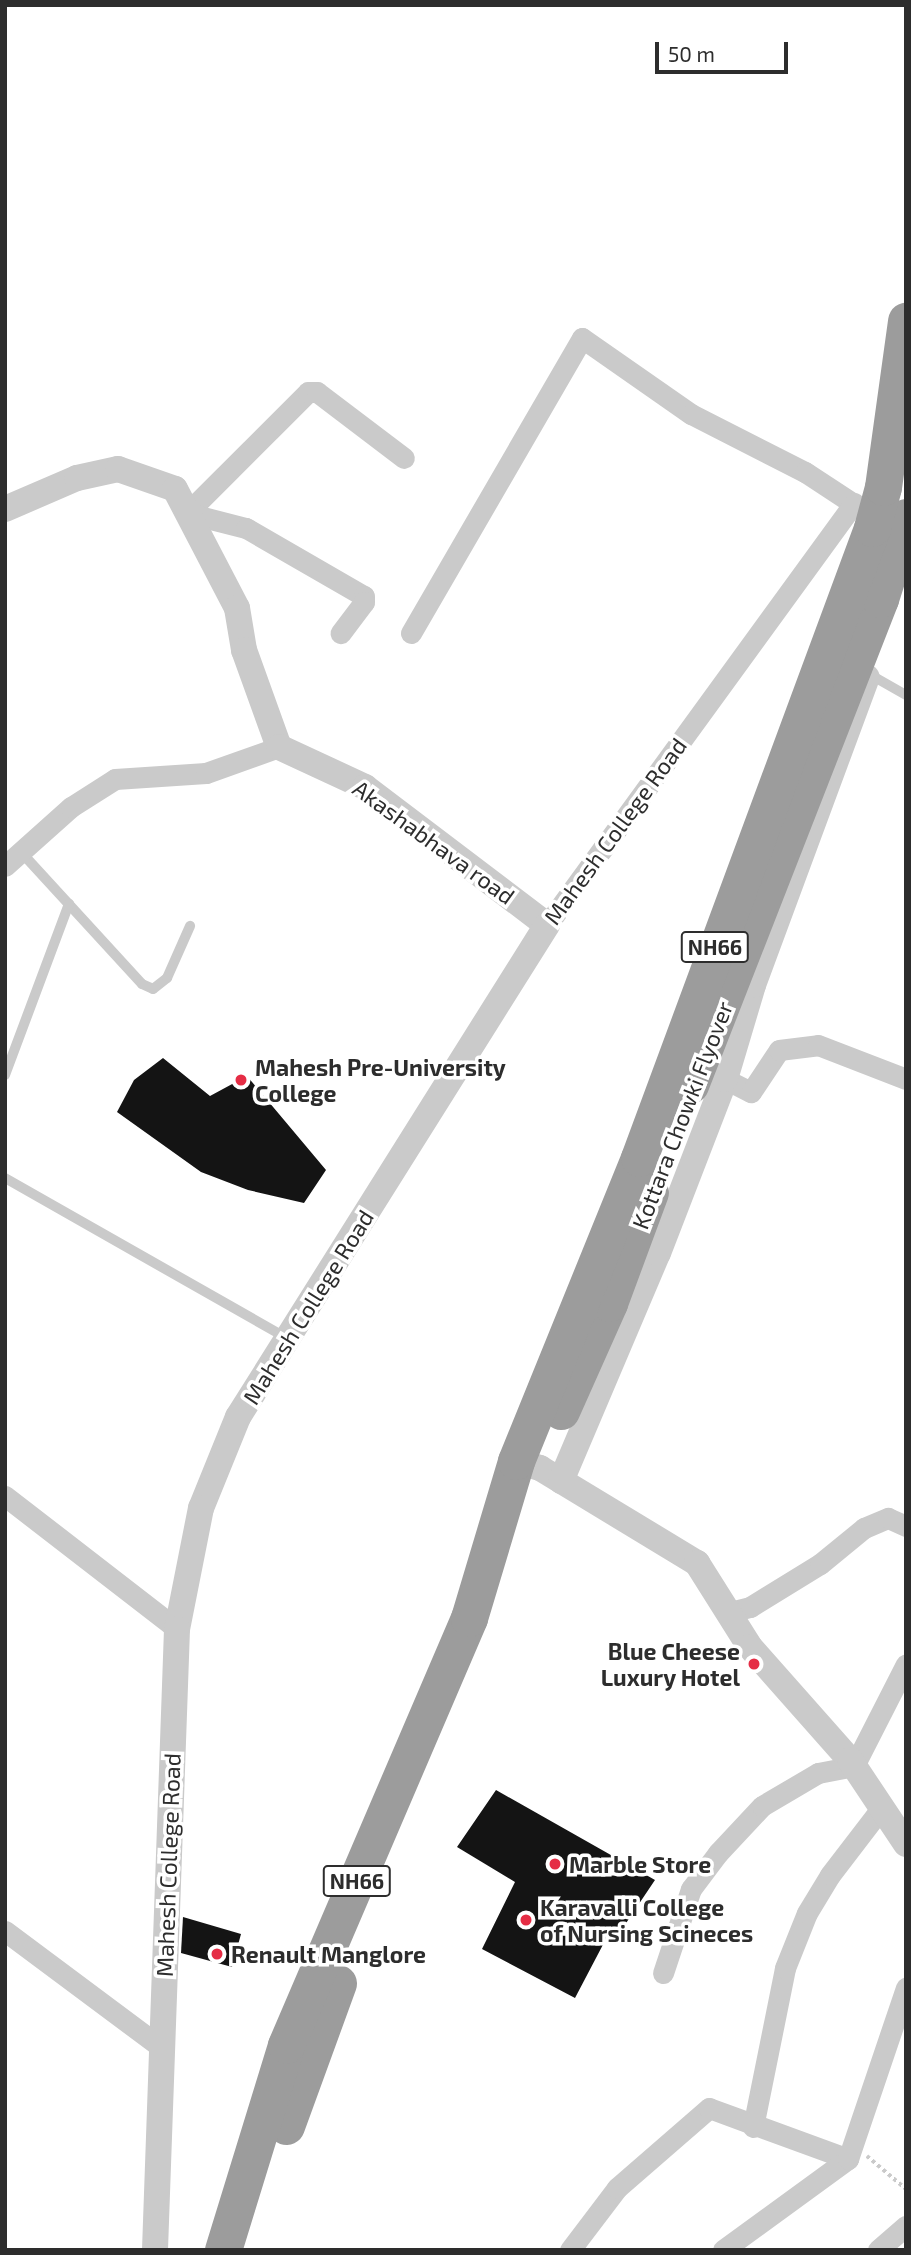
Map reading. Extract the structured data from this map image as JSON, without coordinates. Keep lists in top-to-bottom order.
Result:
{
  "streets": {
    "highway": ["NH66", "Kottara Chowki Flyover"],
    "street": ["Mahesh College Road", "Akashabhava road"]
  },
  "crossings": [
    ["Mahesh College Road", "Akashabhava road"],
    ["Mahesh College Road", "NH66"],
    ["Mahesh College Road", "Kottara Chowki Flyover"],
    ["NH66", "Kottara Chowki Flyover"]
  ],
  "places": [
    "Mahesh Pre-University College",
    "Blue Cheese Luxury Hotel",
    "Marble Store",
    "Karavalli College of Nursing Scineces",
    "Renault Manglore"
  ],
  "scale_bar": "50 m"
}
